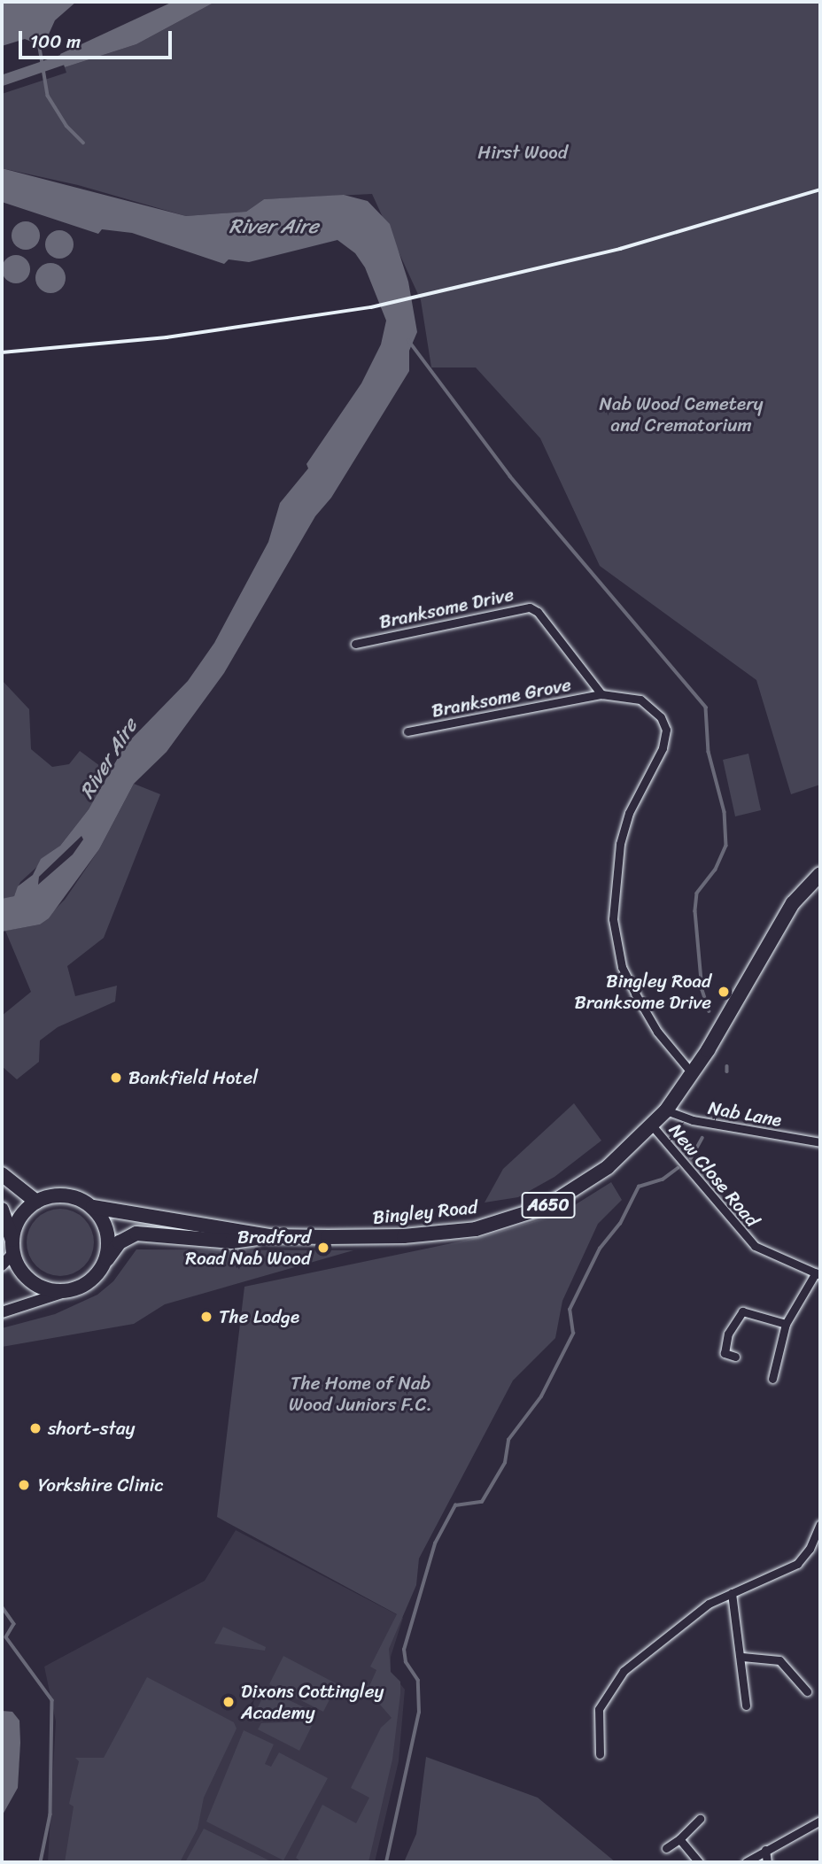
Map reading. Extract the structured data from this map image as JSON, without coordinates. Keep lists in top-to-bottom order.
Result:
{
  "streets": {
    "highway": ["A650", "Bingley Road"],
    "street": [
      "Branksome Drive",
      "Branksome Grove",
      "Nab Lane",
      "New Close Road"
    ]
  },
  "crossings": [
    ["Branksome Drive", "Branksome Grove"],
    ["Nab Lane", "Bingley Road"],
    ["New Close Road", "Bingley Road"],
    ["A650", "Bingley Road"]
  ],
  "water": ["River Aire"],
  "parks": ["Hirst Wood", "Nab Wood Cemetery and Crematorium", "The Home of Nab Wood Juniors F.C."],
  "places": [
    "Bingley Road Branksome Drive",
    "Bankfield Hotel",
    "Bradford Road Nab Wood",
    "The Lodge",
    "short-stay",
    "Yorkshire Clinic",
    "Dixons Cottingley Academy"
  ],
  "scale_bar": "100 m"
}
